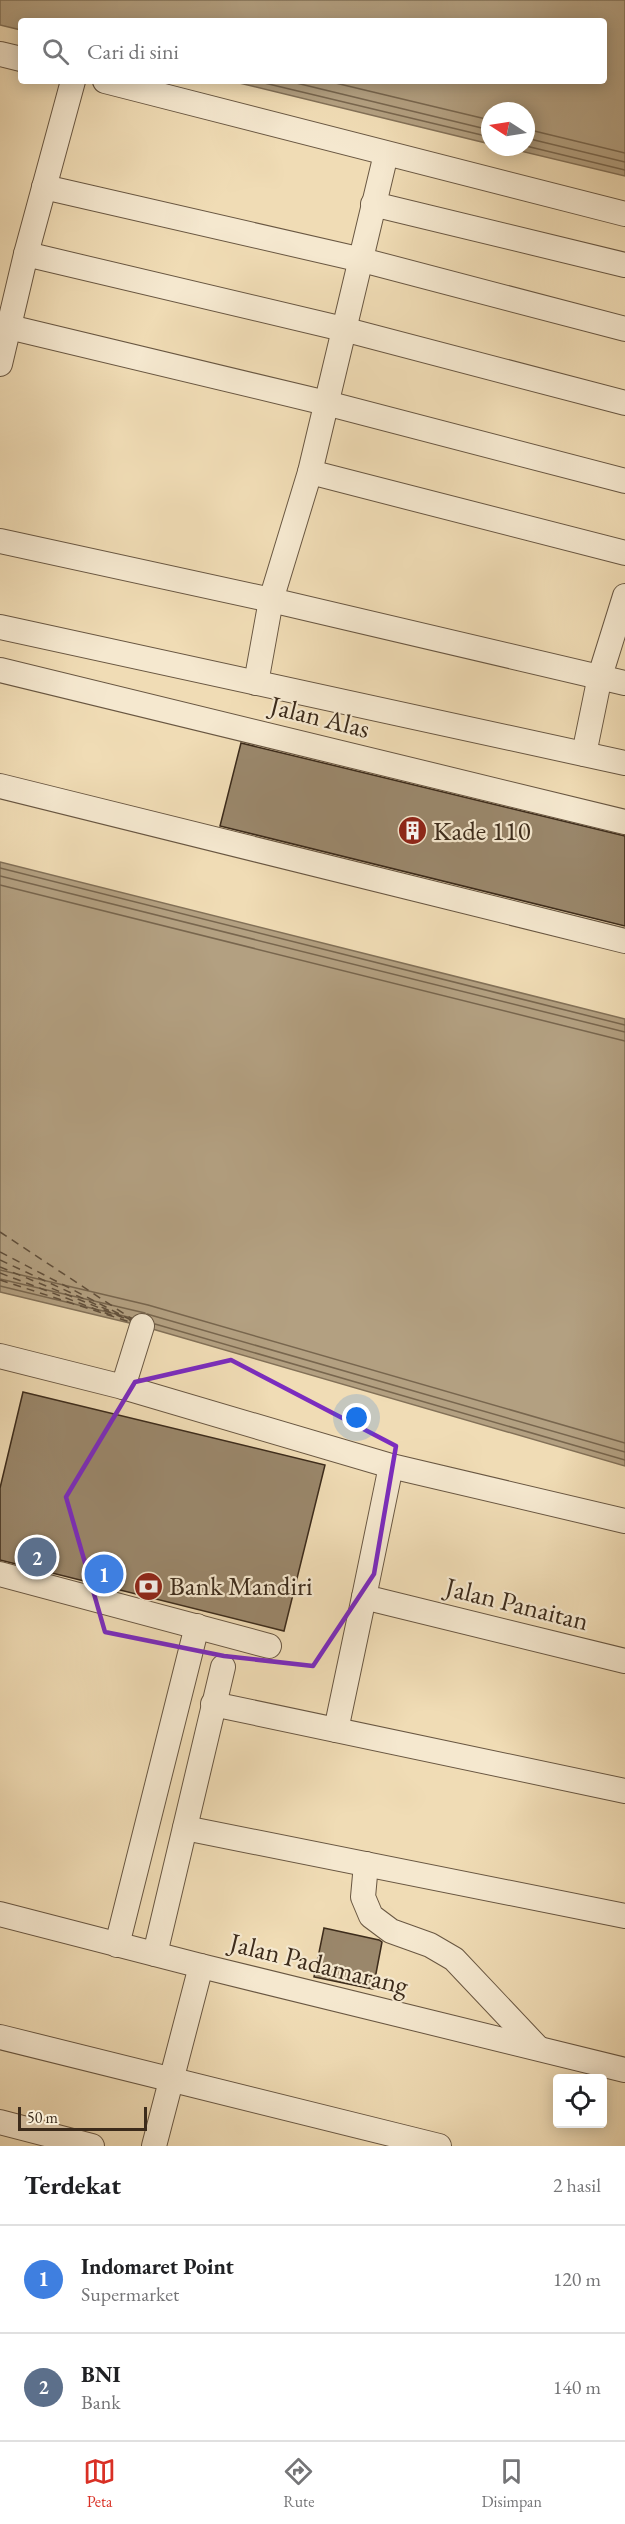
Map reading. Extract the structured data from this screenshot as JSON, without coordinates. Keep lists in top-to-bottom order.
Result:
{
  "streets": {
    "lane": ["Jalan Alas", "Jalan Panaitan", "Jalan Padamarang"]
  },
  "places": {
    "building": ["Kade 110"],
    "bank": ["Bank Mandiri"]
  },
  "scale_bar": "50 m",
  "north": "left",
  "page": {
    "search": "Cari di sini",
    "pins": ["2", "1"],
    "scale": "50 m",
    "heading": ["Terdekat", "2 hasil"],
    "list": [
      {
        "mark": "1",
        "name": "Indomaret Point",
        "note": "Supermarket",
        "value": "120 m"
      },
      {
        "mark": "2",
        "name": "BNI",
        "note": "Bank",
        "value": "140 m"
      }
    ],
    "nav": ["Peta", "Rute", "Disimpan"]
  }
}
